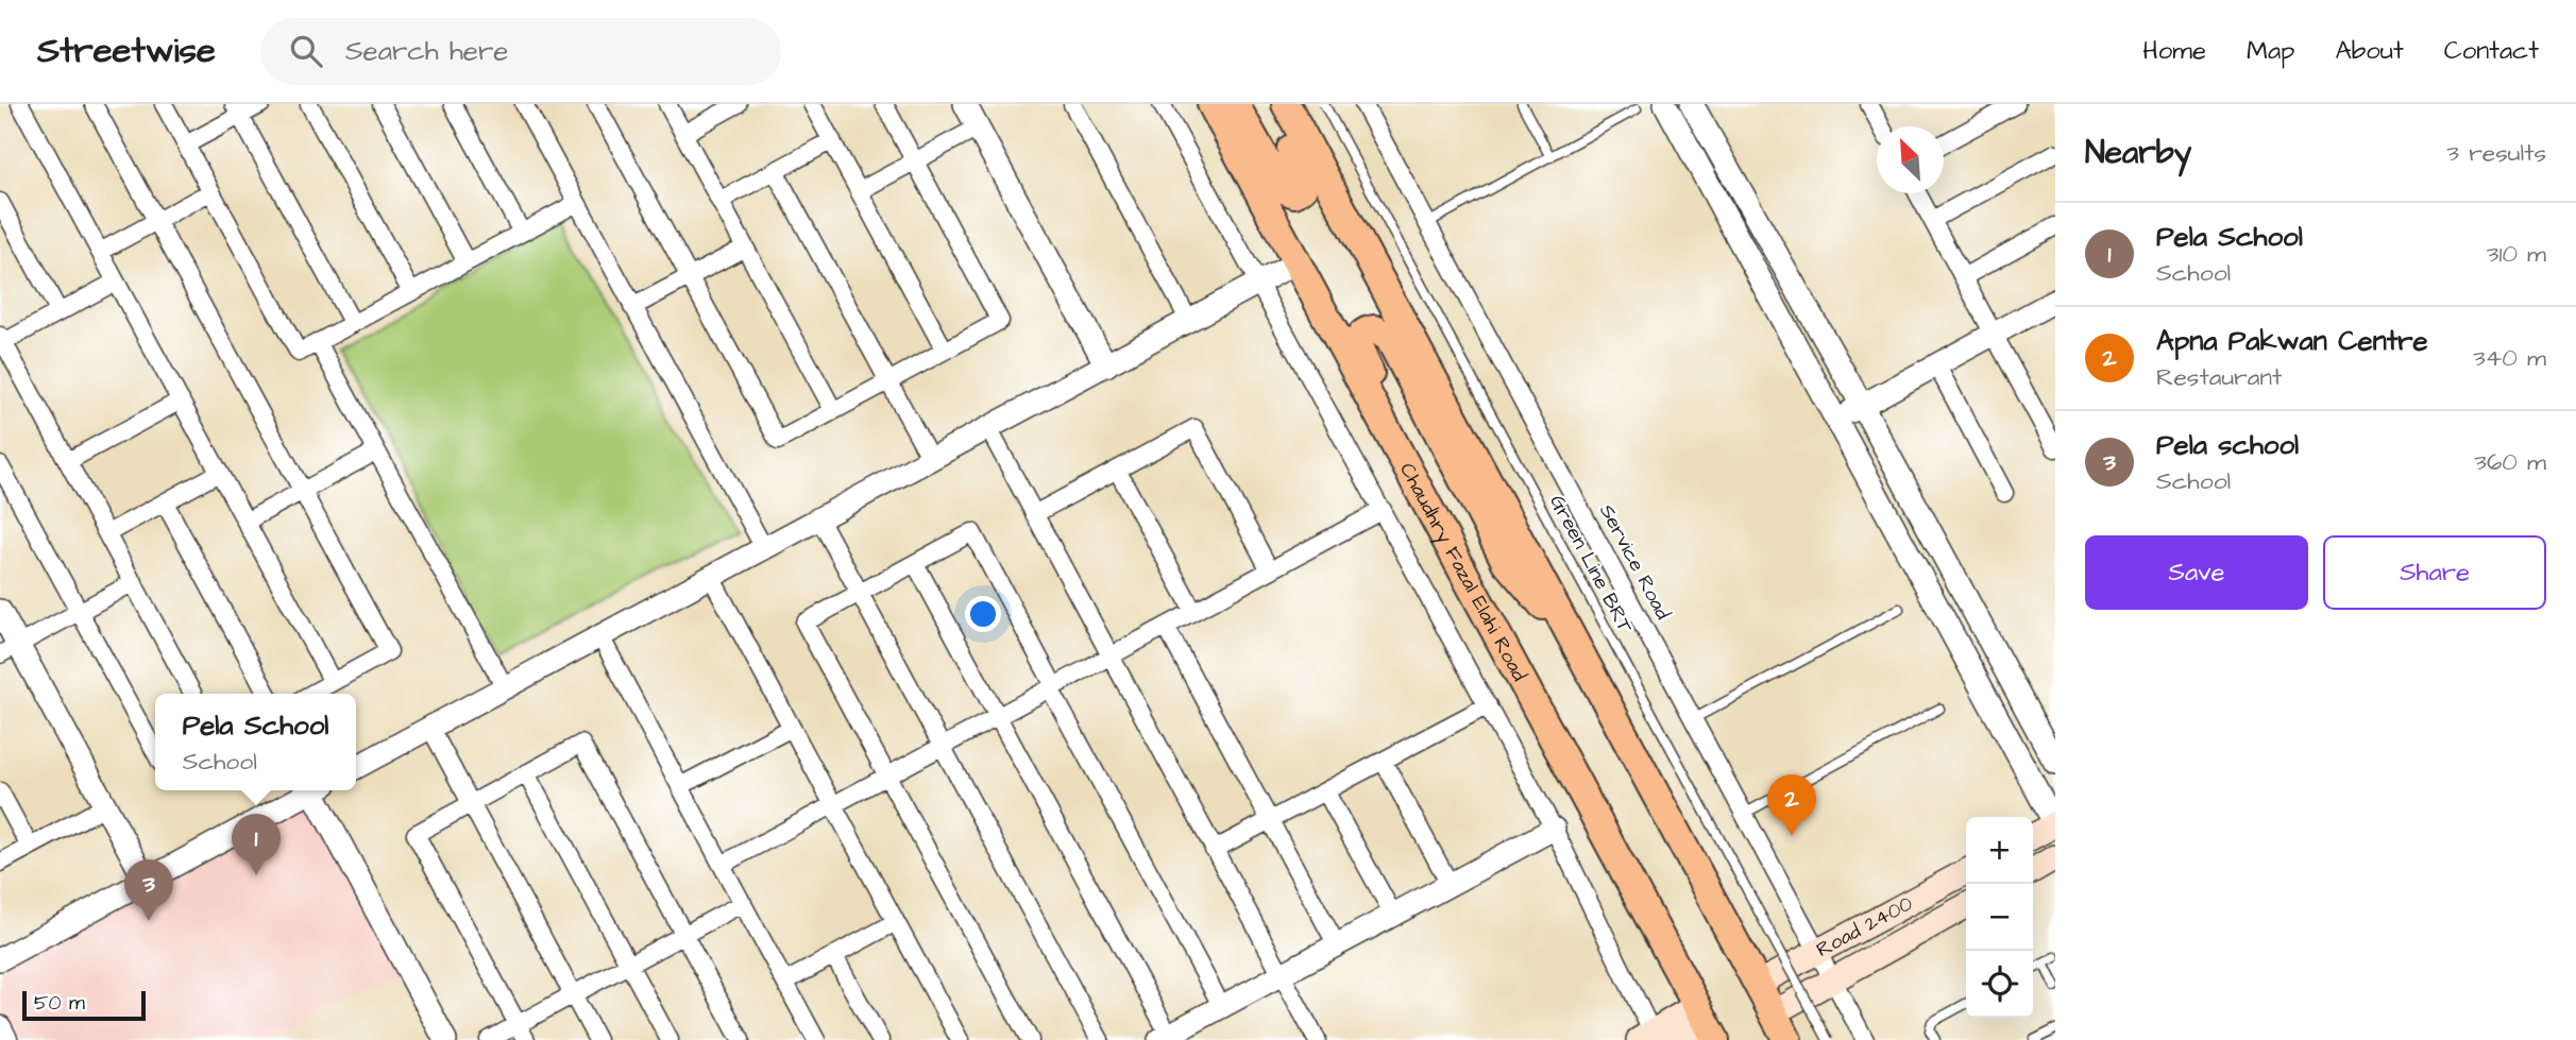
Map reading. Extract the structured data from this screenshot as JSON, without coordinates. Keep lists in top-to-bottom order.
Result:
{
  "streets": {
    "main road": ["Chaudhry Fazal Elahi Road", "Road 2400"],
    "street": ["Service Road"],
    "lane": ["Green Line BRT"]
  },
  "crossings": [
    ["Service Road", "Road 2400"]
  ],
  "scale_bar": "50 m",
  "north": "top left",
  "page": {
    "header": "Streetwise",
    "search": "Search here",
    "nav": [
      "Home",
      "Map",
      "About",
      "Contact"
    ],
    "heading": ["Nearby", "3 results"],
    "list": [
      {
        "mark": "1",
        "name": "Pela School",
        "note": "School",
        "value": "310 m"
      },
      {
        "mark": "2",
        "name": "Apna Pakwan Centre",
        "note": "Restaurant",
        "value": "340 m"
      },
      {
        "mark": "3",
        "name": "Pela school",
        "note": "School",
        "value": "360 m"
      }
    ],
    "buttons": ["Save", "Share"],
    "popup": ["Pela School", "School"],
    "pins": ["2", "1", "3"],
    "map_buttons": ["+", "−"],
    "scale": "50 m"
  }
}
